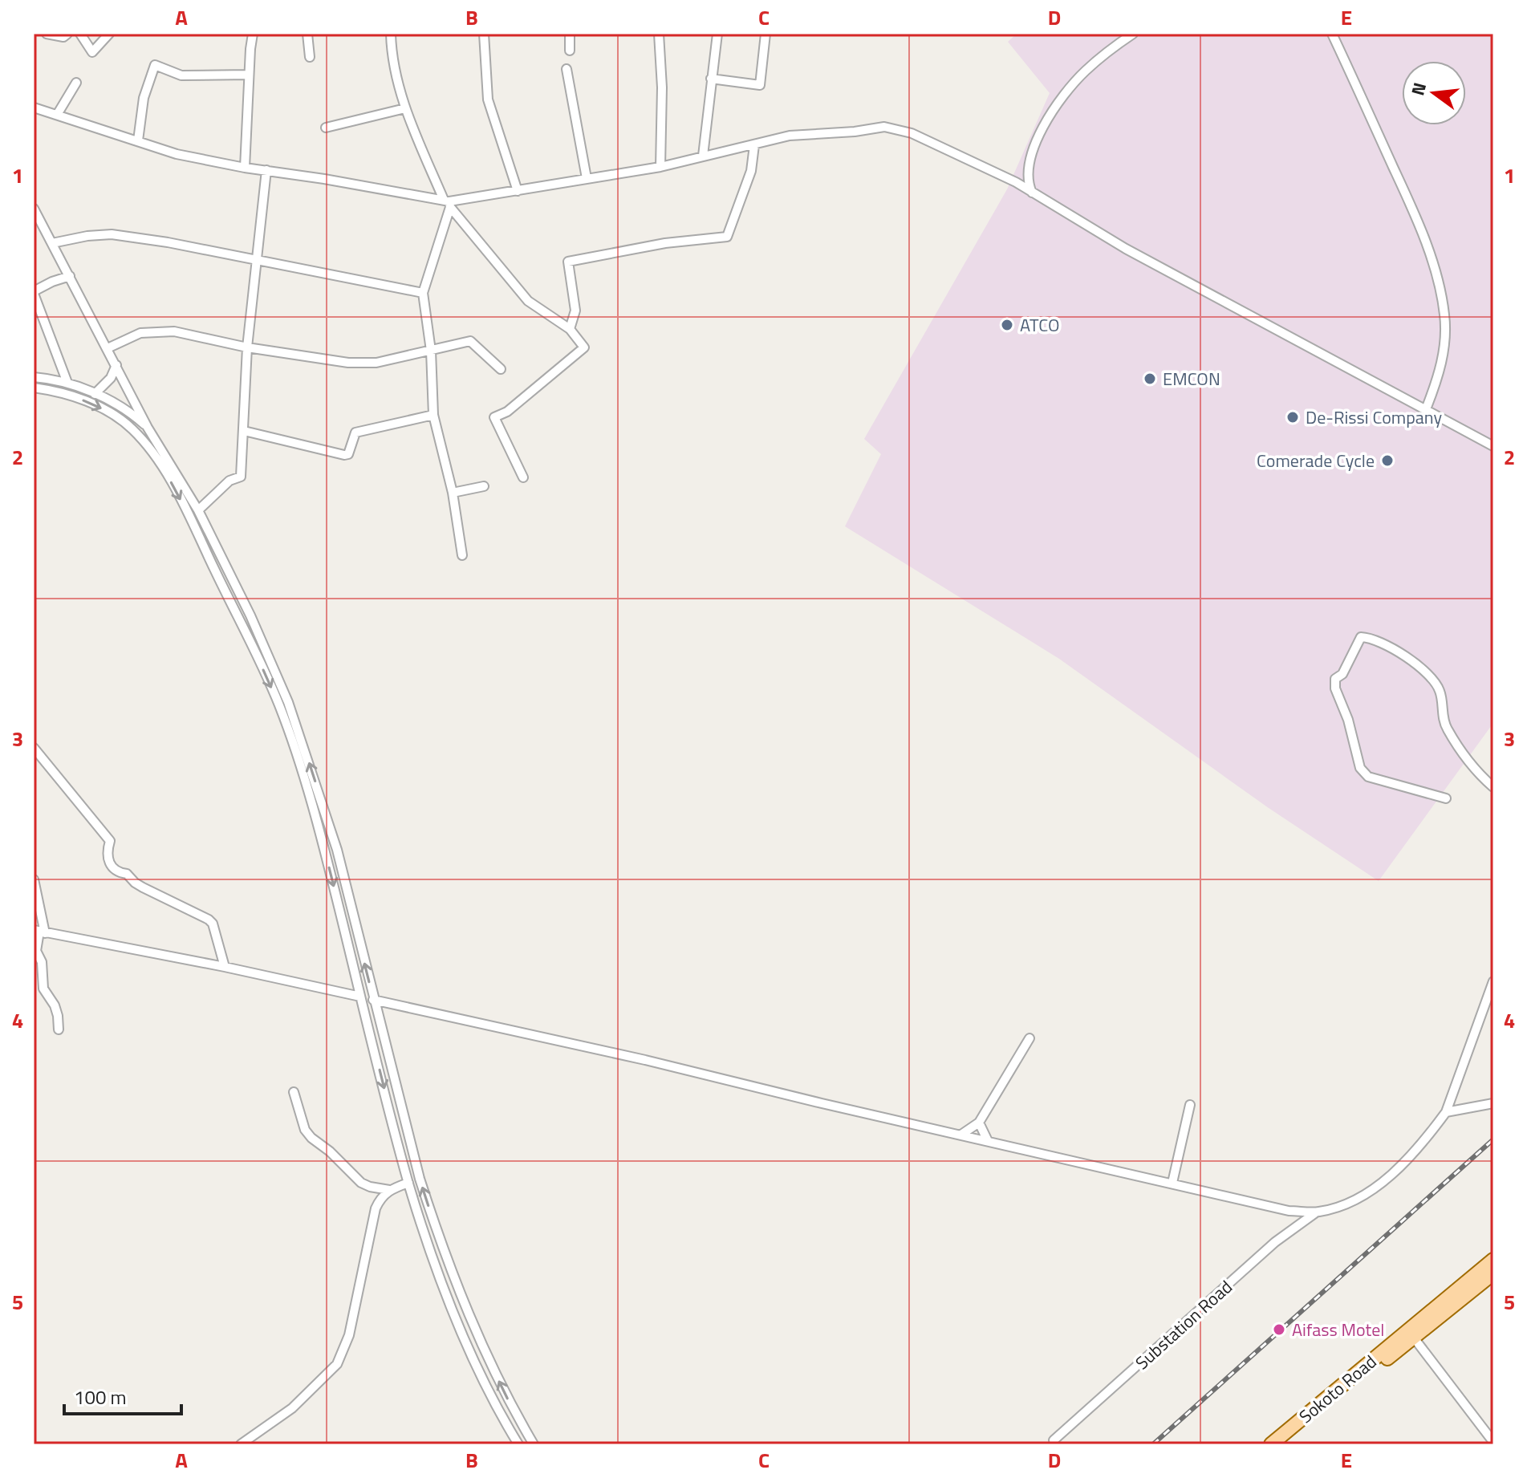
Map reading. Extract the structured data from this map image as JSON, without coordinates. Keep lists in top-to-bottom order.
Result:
{
  "streets": {
    "main road": ["Sokoto Road"],
    "street": ["Substation Road"]
  },
  "places": [
    "ATCO",
    "EMCON",
    "De-Rissi Company",
    "Comerade Cycle",
    "Aifass Motel"
  ],
  "scale_bar": "100 m",
  "north": "left",
  "grid": {
    "columns": [
      "A",
      "B",
      "C",
      "D",
      "E"
    ],
    "rows": [
      "1",
      "2",
      "3",
      "4",
      "5"
    ]
  }
}
